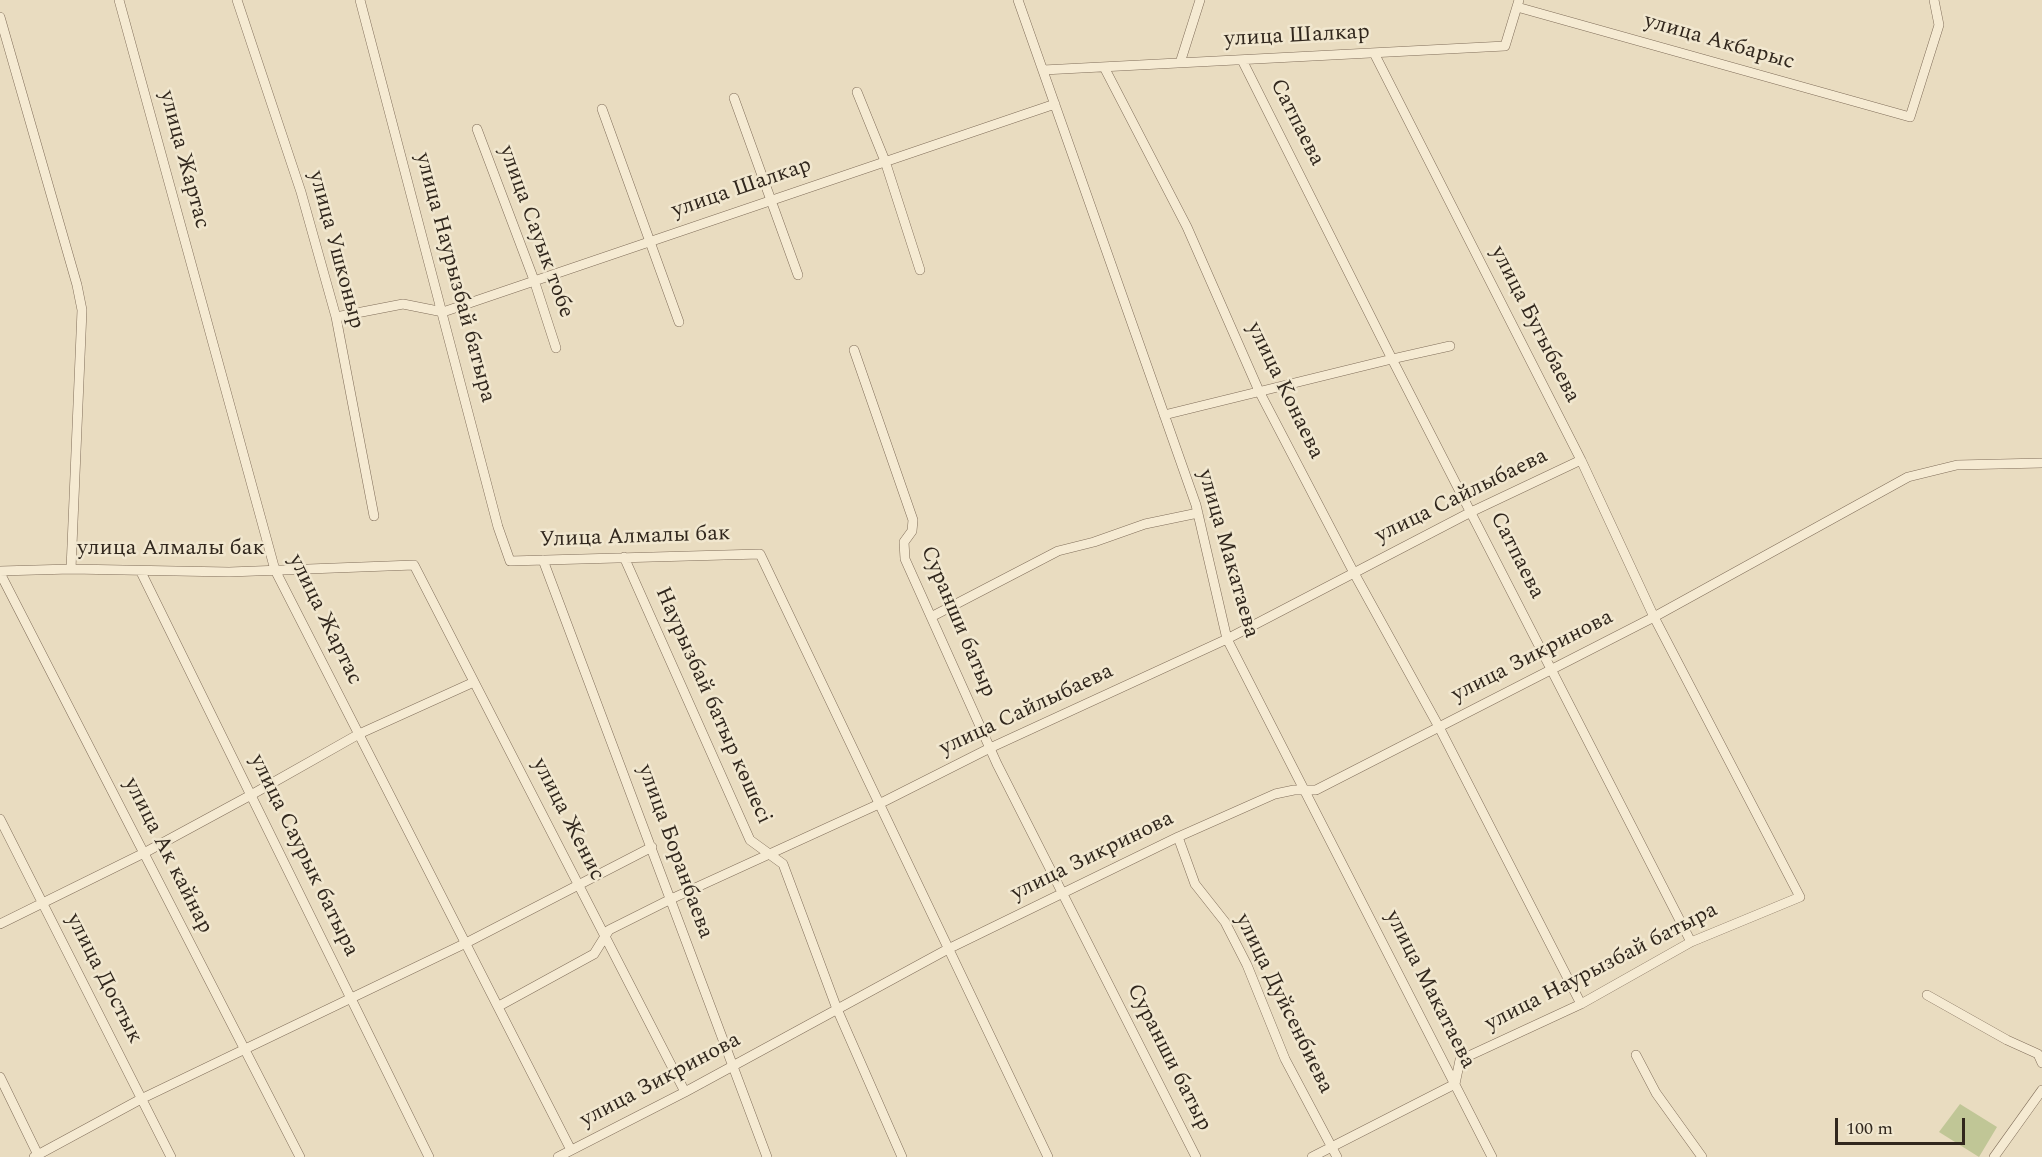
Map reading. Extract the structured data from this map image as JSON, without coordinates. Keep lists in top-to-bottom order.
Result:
{
  "streets": {
    "street": [
      "улица Шалкар",
      "улица Акбарыс",
      "Сатпаева",
      "улица Жартас",
      "улица Сауык тобе",
      "улица Ушконыр",
      "улица Наурызбай батыра",
      "улица Бугыбаева",
      "улица Конаева",
      "улица Сайлыбаева",
      "Улица Алмалы бак",
      "улица Алмалы бак",
      "улица Макатаева",
      "Суранши батыр",
      "улица Зикринова",
      "Наурызбай батыр көшесі",
      "улица Женис",
      "улица Боранбаева",
      "улица Ак кайнар",
      "улица Саурык батыра",
      "улица Достык",
      "улица Дуйсенбиева"
    ]
  },
  "crossings": [
    ["улица Шалкар", "улица Акбарыс"],
    ["улица Шалкар", "Сатпаева"],
    ["улица Шалкар", "улица Сауык тобе"],
    ["улица Шалкар", "улица Наурызбай батыра"],
    ["улица Шалкар", "улица Бугыбаева"],
    ["улица Шалкар", "улица Конаева"],
    ["улица Шалкар", "улица Макатаева"],
    ["Сатпаева", "улица Наурызбай батыра"],
    ["Сатпаева", "улица Сайлыбаева"],
    ["Сатпаева", "улица Зикринова"],
    ["улица Жартас", "улица Сайлыбаева"],
    ["улица Жартас", "улица Алмалы бак"],
    ["улица Жартас", "улица Зикринова"],
    ["улица Наурызбай батыра", "улица Бугыбаева"],
    ["улица Наурызбай батыра", "улица Конаева"],
    ["улица Наурызбай батыра", "Улица Алмалы бак"],
    ["улица Наурызбай батыра", "улица Макатаева"],
    ["улица Бугыбаева", "улица Сайлыбаева"],
    ["улица Бугыбаева", "улица Зикринова"],
    ["улица Конаева", "улица Сайлыбаева"],
    ["улица Конаева", "улица Зикринова"],
    ["улица Сайлыбаева", "Улица Алмалы бак"],
    ["улица Сайлыбаева", "улица Макатаева"],
    ["улица Сайлыбаева", "Суранши батыр"],
    ["улица Сайлыбаева", "Наурызбай батыр көшесі"],
    ["улица Сайлыбаева", "улица Женис"],
    ["улица Сайлыбаева", "улица Боранбаева"],
    ["Улица Алмалы бак", "Наурызбай батыр көшесі"],
    ["Улица Алмалы бак", "улица Боранбаева"],
    ["улица Алмалы бак", "улица Женис"],
    ["улица Алмалы бак", "улица Ак кайнар"],
    ["улица Алмалы бак", "улица Саурык батыра"],
    ["улица Макатаева", "улица Зикринова"],
    ["Суранши батыр", "улица Зикринова"],
    ["улица Зикринова", "Наурызбай батыр көшесі"],
    ["улица Зикринова", "улица Женис"],
    ["улица Зикринова", "улица Боранбаева"],
    ["улица Зикринова", "улица Дуйсенбиева"]
  ],
  "scale_bar": "100 m"
}
